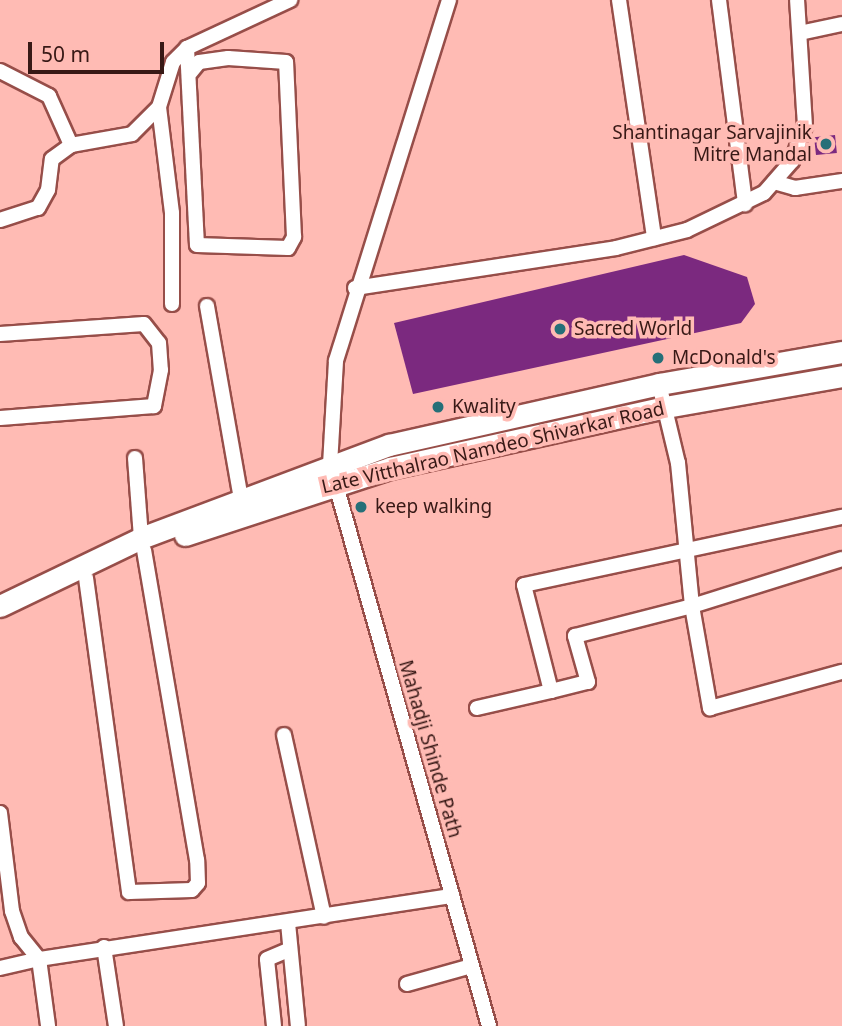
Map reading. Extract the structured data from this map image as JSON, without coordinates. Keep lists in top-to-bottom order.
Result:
{
  "streets": {
    "main road": ["Late Vitthalrao Namdeo Shivarkar Road"],
    "street": ["Mahadji Shinde Path"]
  },
  "crossings": [
    ["Late Vitthalrao Namdeo Shivarkar Road", "Mahadji Shinde Path"]
  ],
  "places": [
    "Shantinagar Sarvajinik Mitre Mandal",
    "Sacred World",
    "McDonald's",
    "Kwality",
    "keep walking"
  ],
  "scale_bar": "50 m"
}
